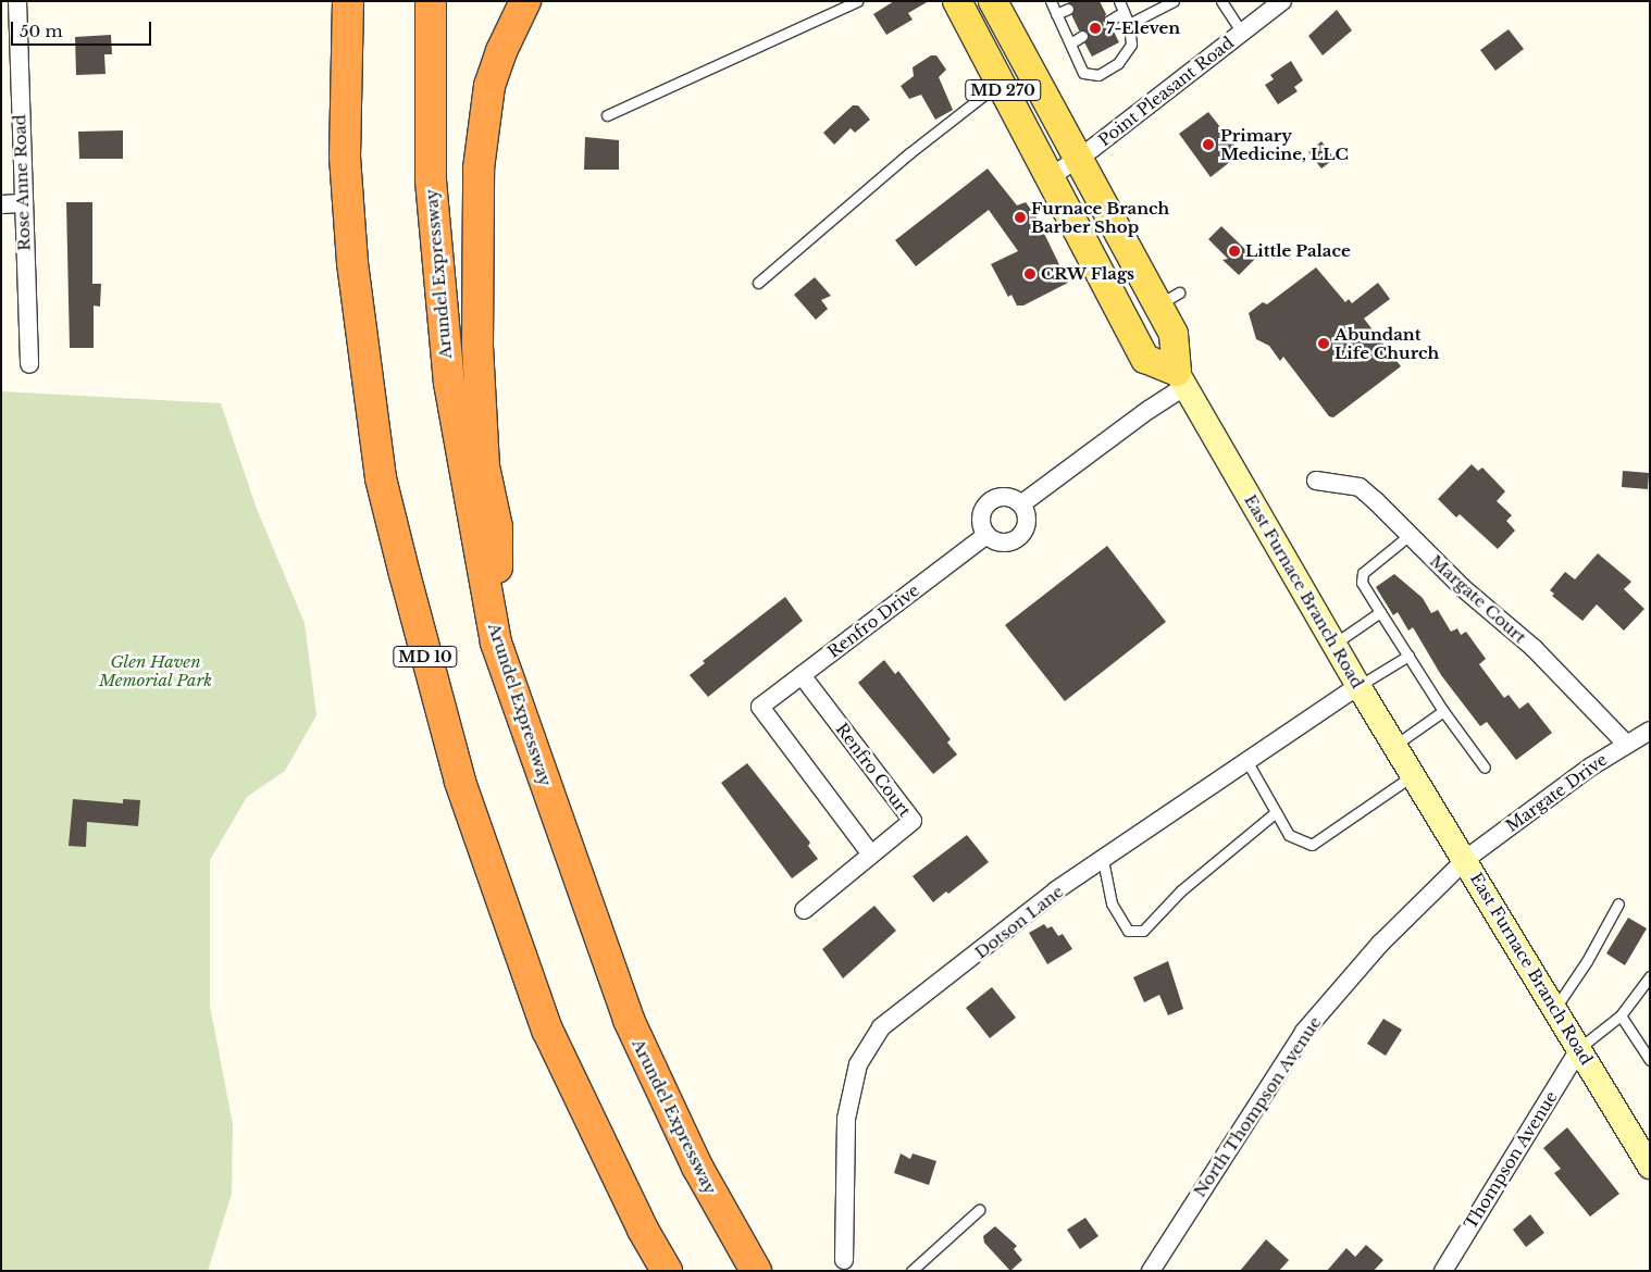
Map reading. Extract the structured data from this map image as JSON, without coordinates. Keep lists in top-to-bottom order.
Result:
{
  "streets": {
    "highway": ["Arundel Expressway", "MD 10"],
    "main road": ["MD 270", "East Furnace Branch Road"],
    "street": [
      "Point Pleasant Road",
      "Rose Anne Road",
      "Margate Court",
      "Renfro Drive",
      "Renfro Court",
      "Margate Drive",
      "Dotson Lane",
      "North Thompson Avenue",
      "Thompson Avenue"
    ]
  },
  "crossings": [
    ["MD 270", "Point Pleasant Road"],
    ["MD 270", "East Furnace Branch Road"],
    ["Point Pleasant Road", "East Furnace Branch Road"],
    ["East Furnace Branch Road", "Margate Drive"],
    ["East Furnace Branch Road", "Dotson Lane"],
    ["East Furnace Branch Road", "North Thompson Avenue"],
    ["East Furnace Branch Road", "Thompson Avenue"],
    ["Margate Court", "Margate Drive"],
    ["Renfro Drive", "Renfro Court"],
    ["Margate Drive", "North Thompson Avenue"]
  ],
  "parks": ["Glen Haven Memorial Park"],
  "places": [
    "7-Eleven",
    "Primary Medicine, LLC",
    "Furnace Branch Barber Shop",
    "Little Palace",
    "CRW Flags",
    "Abundant Life Church"
  ],
  "scale_bar": "50 m"
}
